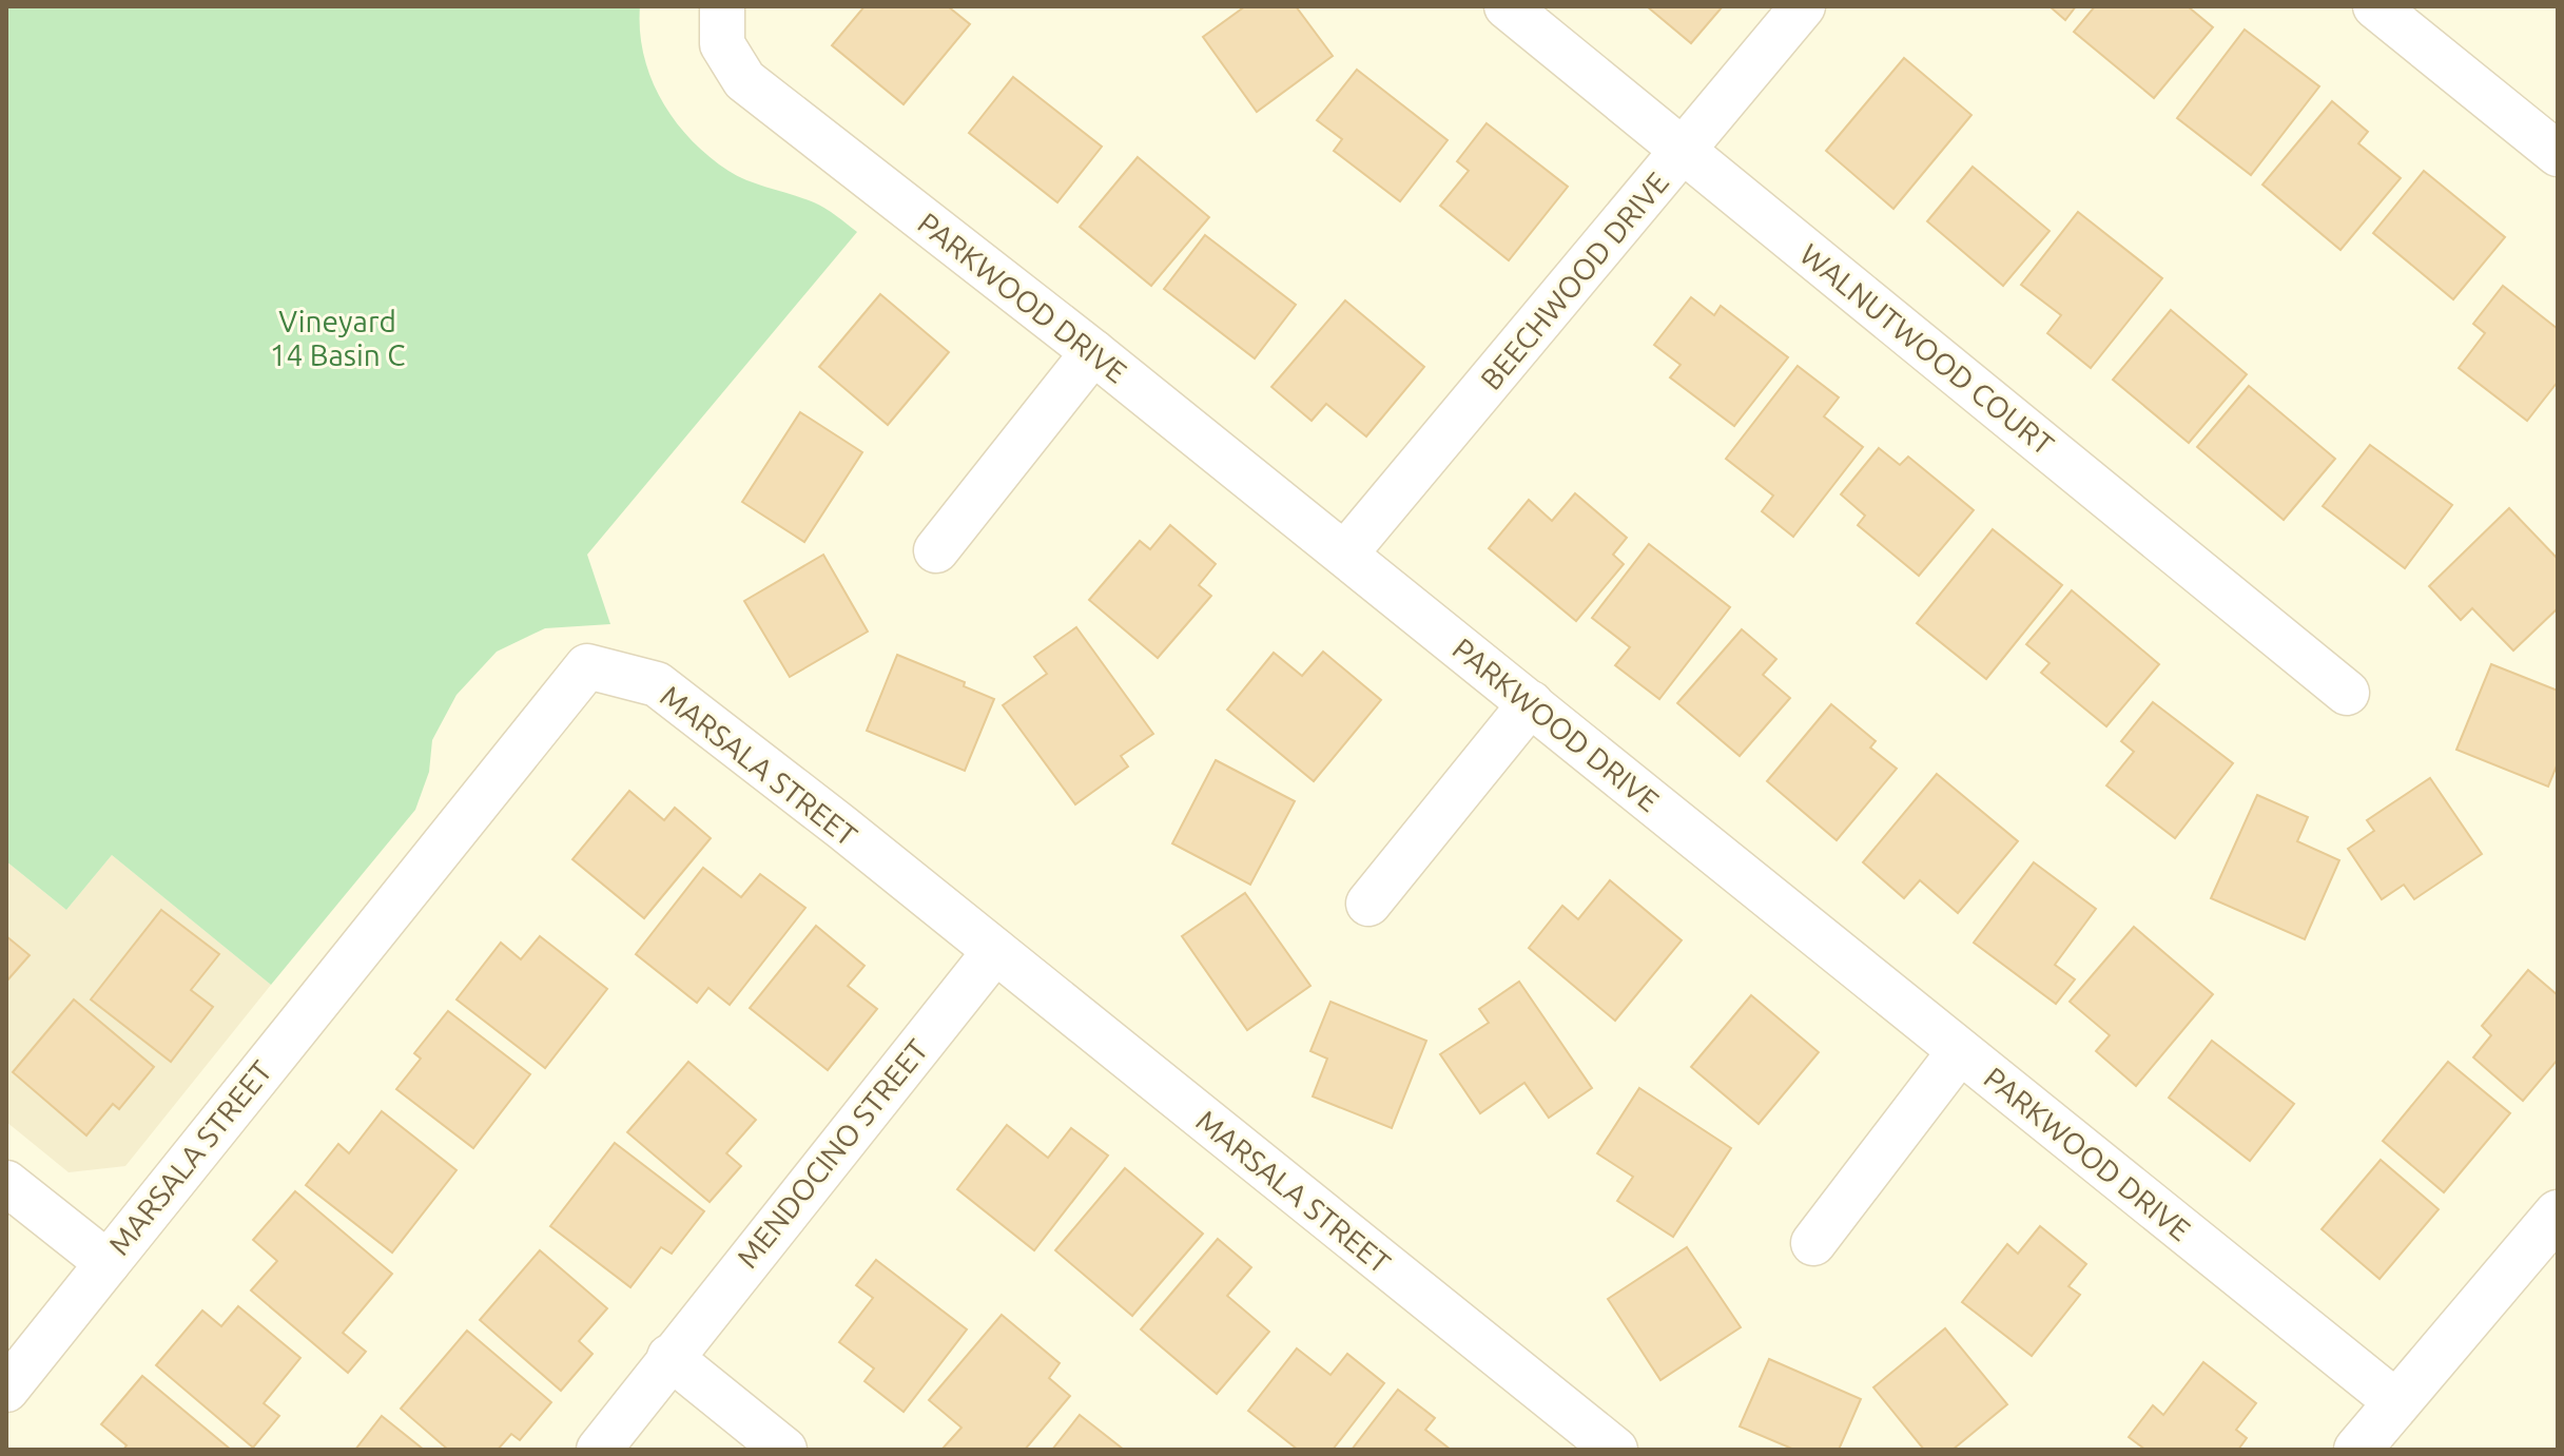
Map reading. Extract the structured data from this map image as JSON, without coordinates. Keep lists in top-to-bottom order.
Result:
{
  "streets": {
    "street": [
      "BEECHWOOD DRIVE",
      "PARKWOOD DRIVE",
      "WALNUTWOOD COURT",
      "MARSALA STREET",
      "MENDOCINO STREET"
    ]
  },
  "crossings": [
    ["BEECHWOOD DRIVE", "PARKWOOD DRIVE"],
    ["BEECHWOOD DRIVE", "WALNUTWOOD COURT"],
    ["MARSALA STREET", "MENDOCINO STREET"]
  ],
  "parks": ["Vineyard 14 Basin C"]
}
